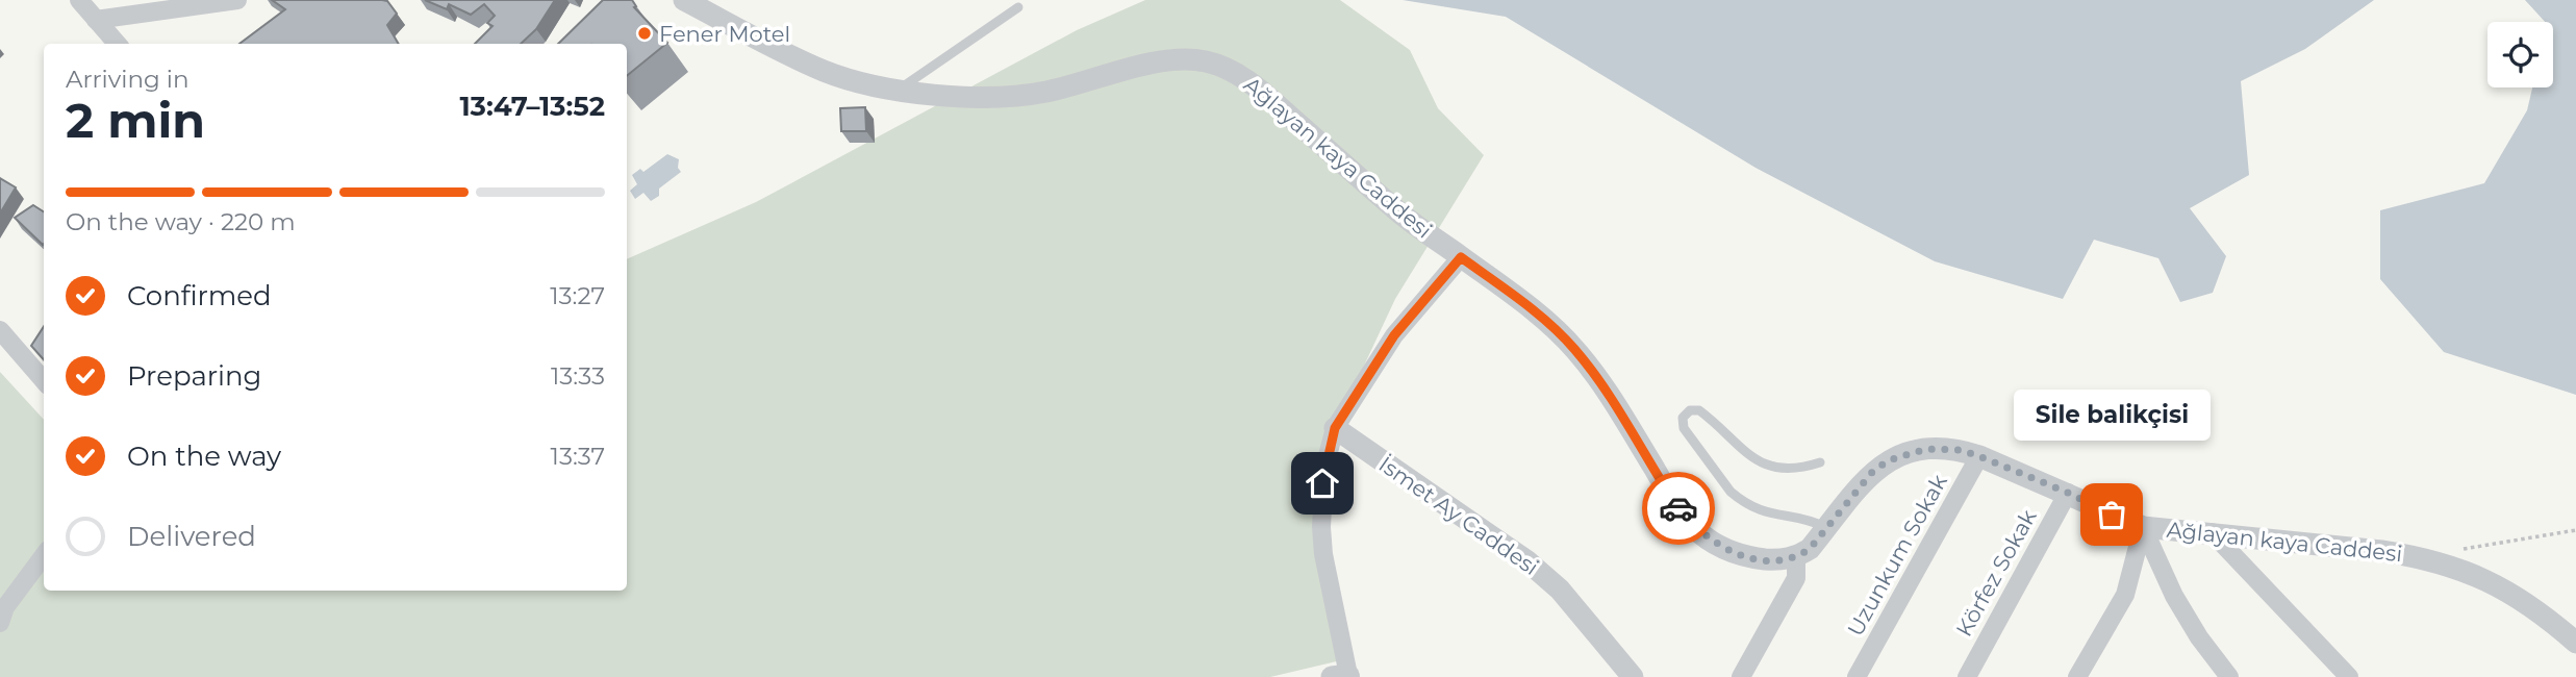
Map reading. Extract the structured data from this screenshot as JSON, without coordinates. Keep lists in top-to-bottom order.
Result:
{
  "streets": {
    "street": [
      "Ağlayan kaya Caddesi",
      "İsmet Ay Caddesi",
      "Uzunkum Sokak",
      "Körfez Sokak"
    ]
  },
  "crossings": [
    ["Ağlayan kaya Caddesi", "Uzunkum Sokak"],
    ["Ağlayan kaya Caddesi", "Körfez Sokak"]
  ],
  "places": ["Fener Motel", "Sile balikçisi"],
  "page": {
    "heading": ["2 min", "Arriving in", "13:47–13:52"],
    "bar": "On the way · 220 m",
    "list": [
      ["Confirmed", "13:27"],
      ["Preparing", "13:33"],
      ["On the way", "13:37"],
      "Delivered"
    ],
    "bubble": "Sile balikçisi"
  }
}
